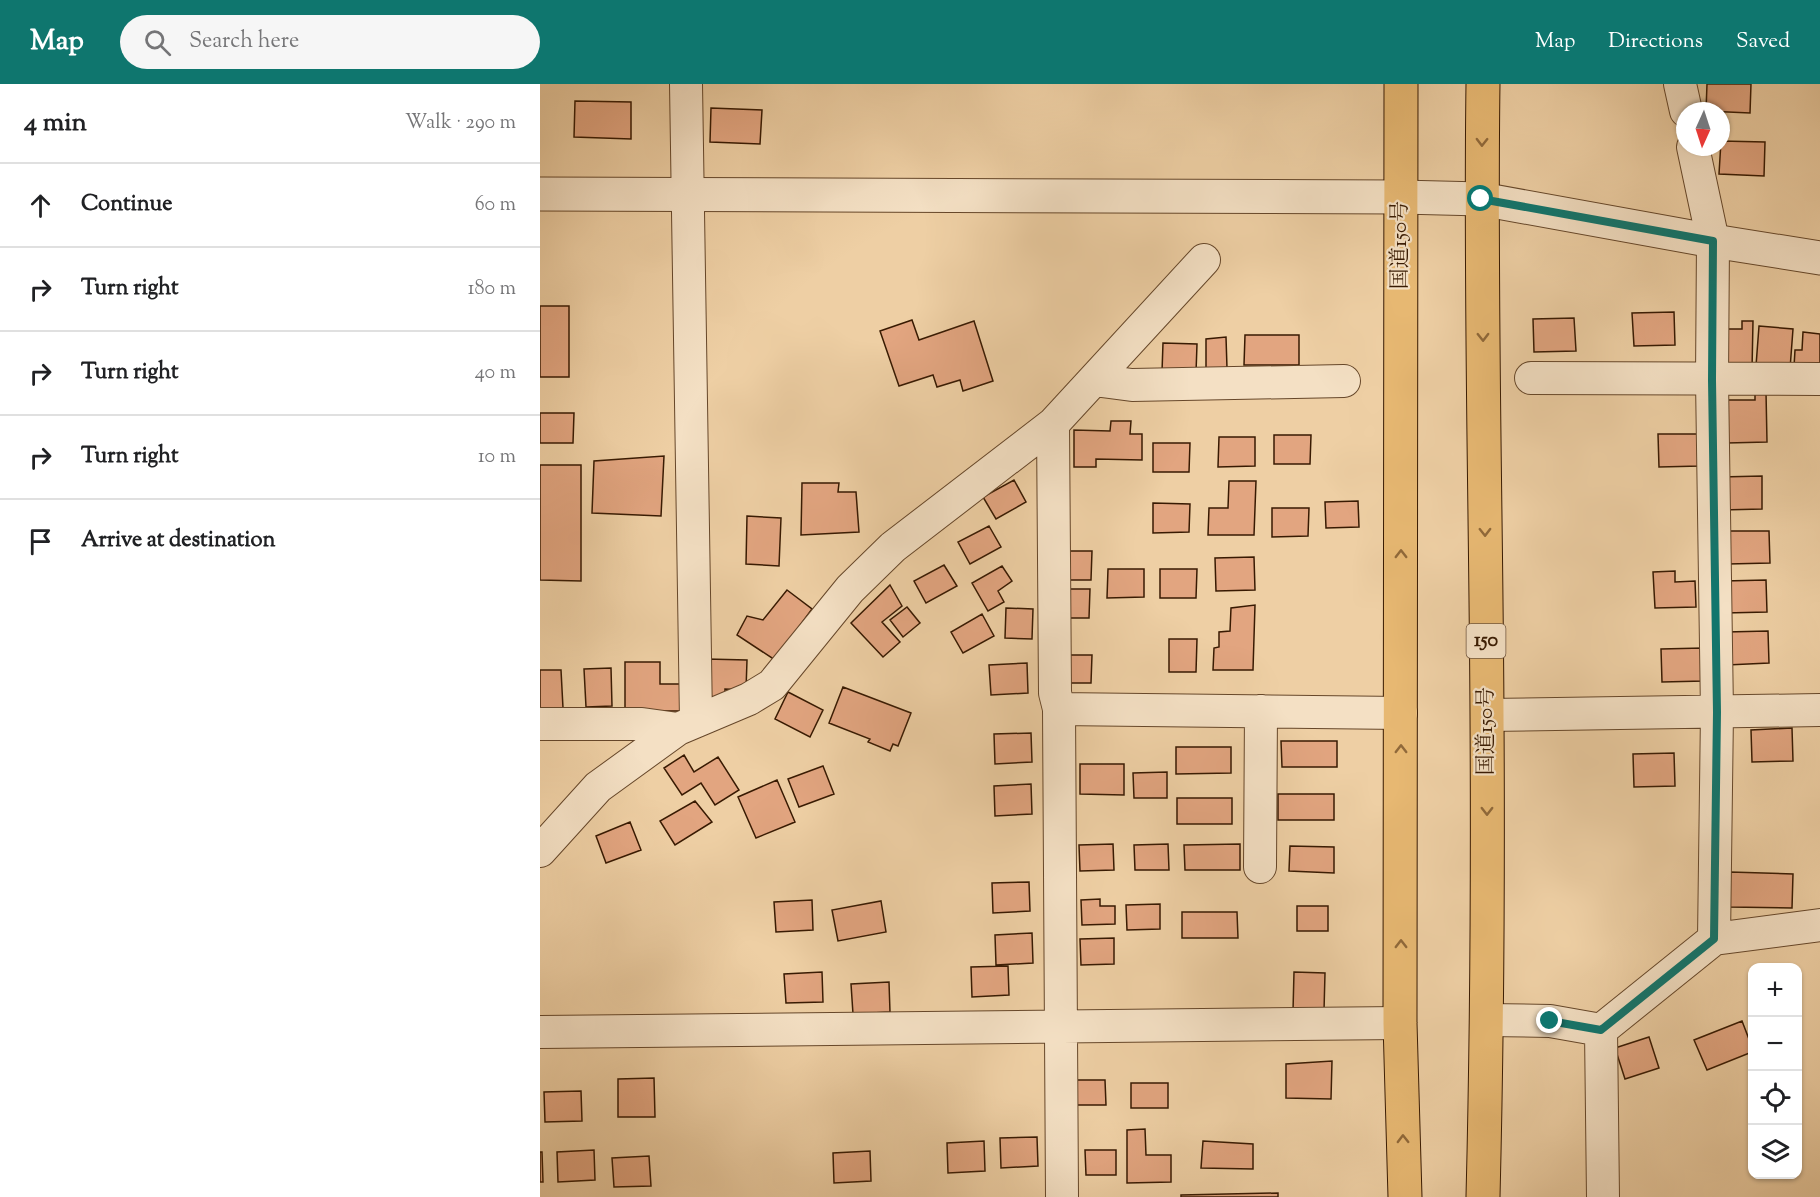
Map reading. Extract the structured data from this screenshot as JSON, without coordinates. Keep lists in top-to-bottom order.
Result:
{
  "streets": {
    "highway": ["国道150号", "150"]
  },
  "north": "bottom",
  "page": {
    "header": "Map",
    "search": "Search here",
    "nav": ["Map", "Directions", "Saved"],
    "heading": ["4 min", "Walk · 290 m"],
    "list": [
      ["Continue", "60 m"],
      ["Turn right", "180 m"],
      ["Turn right", "40 m"],
      ["Turn right", "10 m"],
      "Arrive at destination"
    ],
    "map_buttons": ["+", "−"]
  }
}
